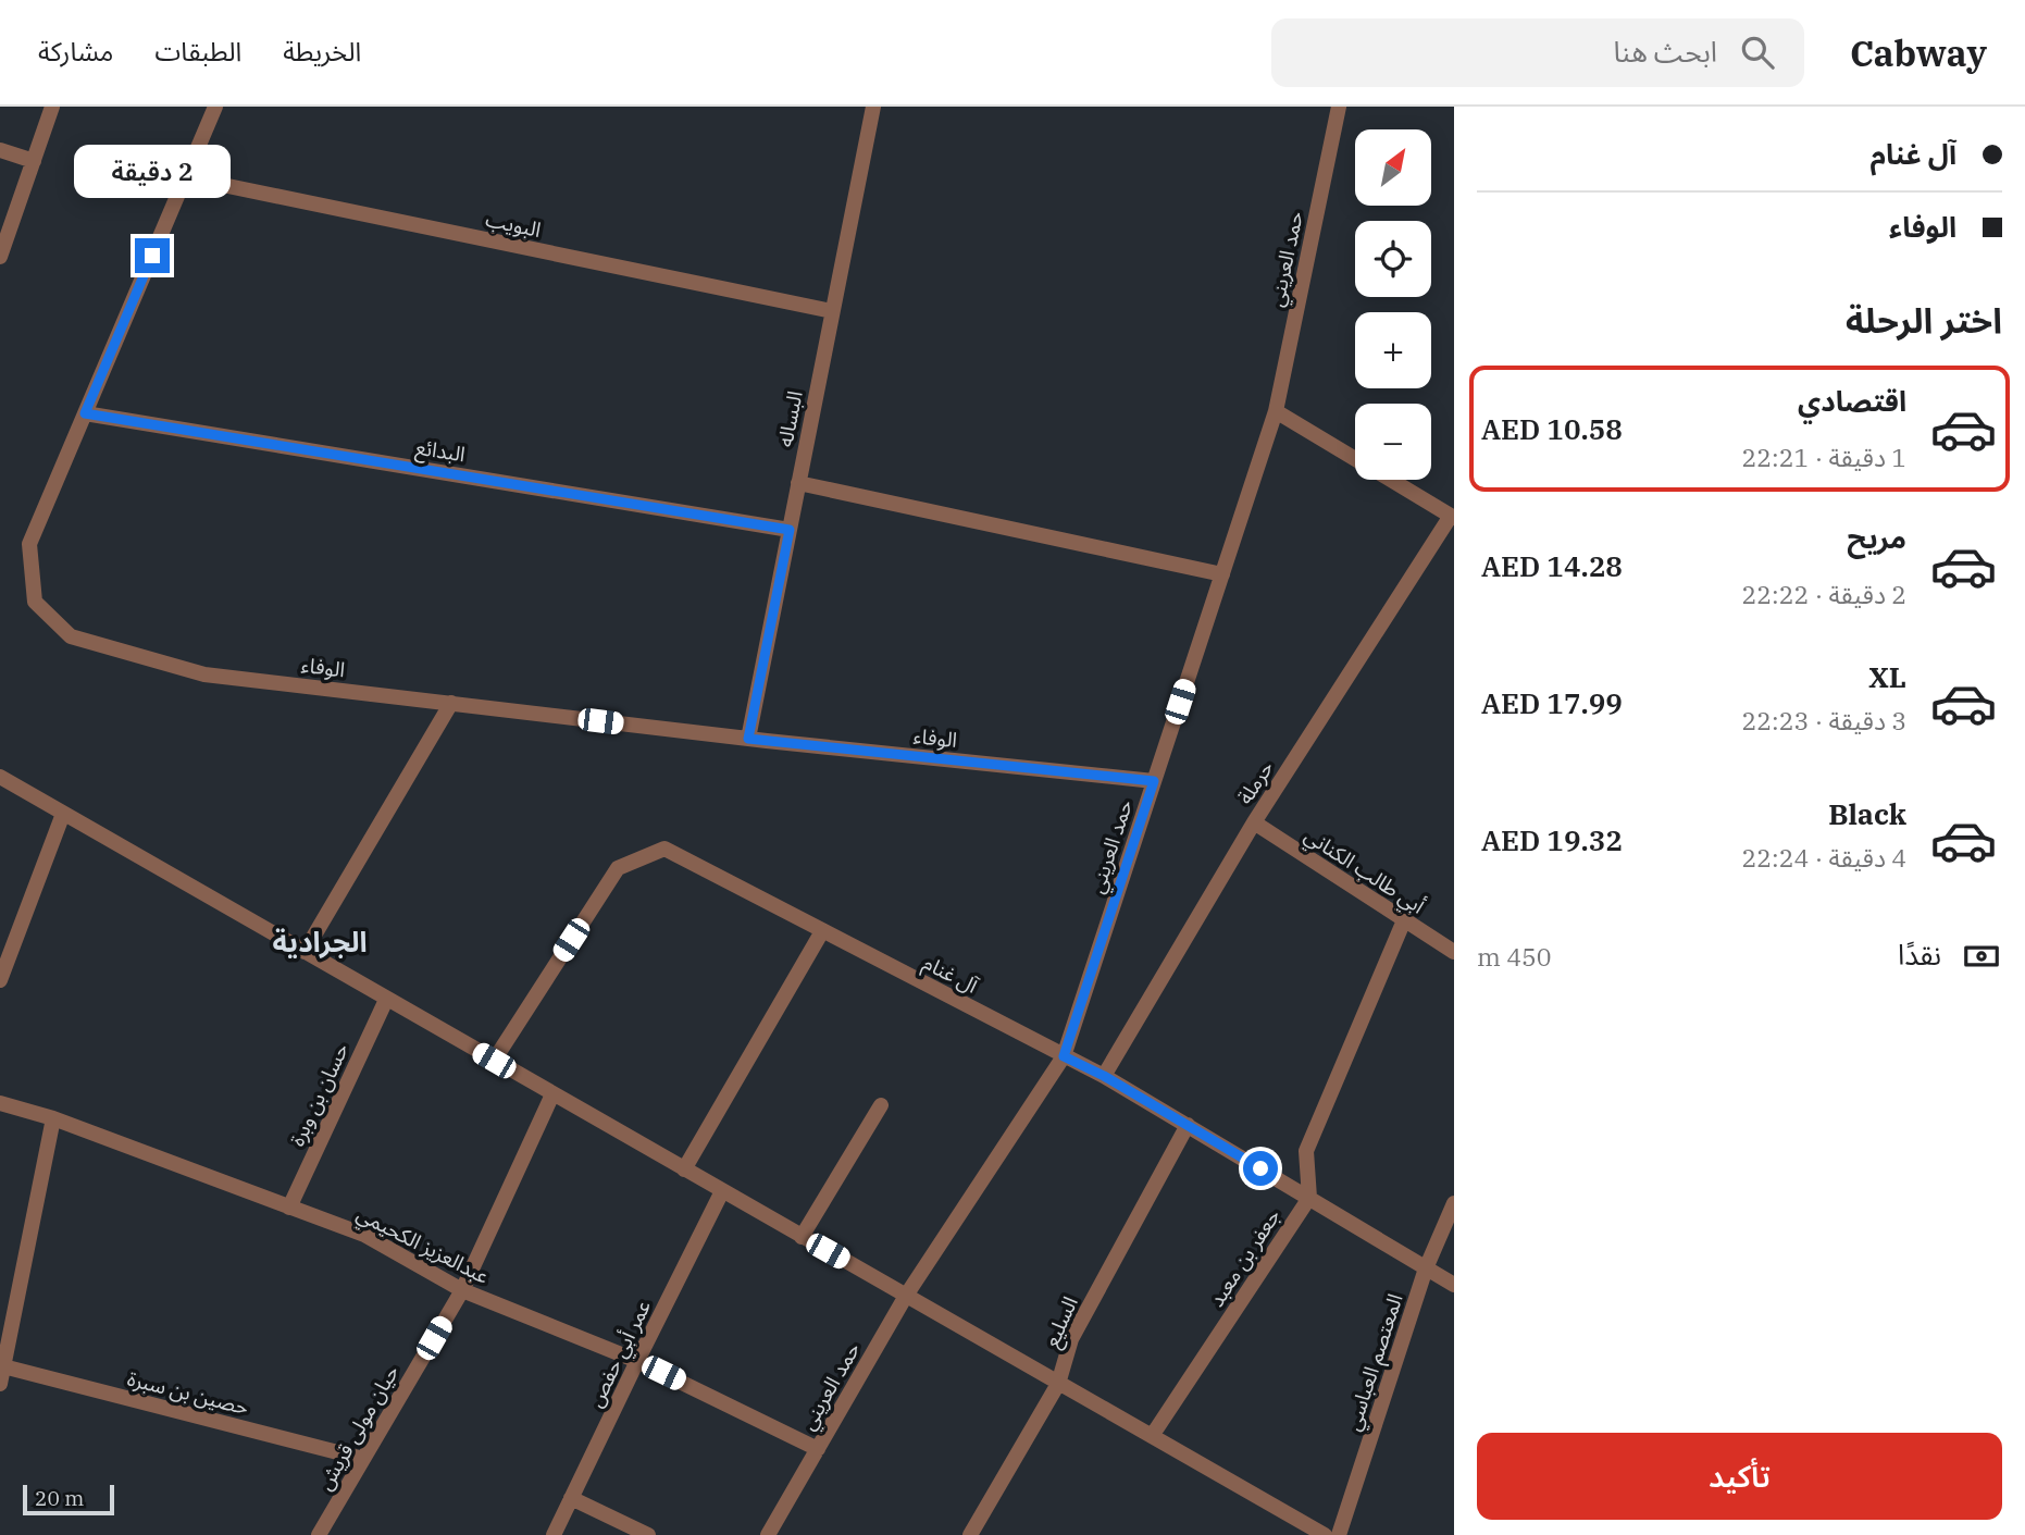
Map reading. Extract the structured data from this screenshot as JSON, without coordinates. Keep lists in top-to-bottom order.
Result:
{
  "streets": {
    "street": [
      "البويب",
      "حمد العريني",
      "البساله",
      "البدائع",
      "الوفاء",
      "حرملة",
      "أبي طالب الكناني",
      "آل غنام",
      "حسان بن وبرة",
      "عبدالعزيز الكحيمي",
      "جعفر بن معبد",
      "السليع",
      "عمر أبي حفص",
      "المعتصم العباسي",
      "حصين بن سبرة",
      "حيان مولى قريش"
    ]
  },
  "crossings": [
    ["البويب", "البساله"],
    ["البويب", "الوفاء"],
    ["حمد العريني", "الوفاء"],
    ["حمد العريني", "آل غنام"],
    ["حمد العريني", "عبدالعزيز الكحيمي"],
    ["البساله", "البدائع"],
    ["البساله", "الوفاء"],
    ["البدائع", "الوفاء"],
    ["حرملة", "أبي طالب الكناني"],
    ["حرملة", "آل غنام"],
    ["أبي طالب الكناني", "جعفر بن معبد"],
    ["آل غنام", "جعفر بن معبد"],
    ["آل غنام", "السليع"],
    ["آل غنام", "المعتصم العباسي"],
    ["حسان بن وبرة", "عبدالعزيز الكحيمي"],
    ["عبدالعزيز الكحيمي", "عمر أبي حفص"],
    ["عبدالعزيز الكحيمي", "حيان مولى قريش"],
    ["حصين بن سبرة", "حيان مولى قريش"]
  ],
  "districts": ["الجرادية"],
  "scale_bar": "20 m",
  "north": "top right",
  "page": {
    "header": "Cabway",
    "search": "ابحث هنا",
    "nav": ["الخريطة", "الطبقات", "مشاركة"],
    "banner": ["آل غنام", "الوفاء"],
    "map_buttons": ["+", "−"],
    "bubble": "2 دقيقة",
    "heading": "اختر الرحلة",
    "list": [
      {
        "name": "اقتصادي",
        "note": "1 دقيقة · 22:21",
        "value": "AED 10.58"
      },
      {
        "name": "مريح",
        "note": "2 دقيقة · 22:22",
        "value": "AED 14.28"
      },
      {
        "name": "XL",
        "note": "3 دقيقة · 22:23",
        "value": "AED 17.99"
      },
      {
        "name": "Black",
        "note": "4 دقيقة · 22:24",
        "value": "AED 19.32"
      }
    ],
    "pay": ["نقدًا", "450 m"],
    "buttons": "تأكيد",
    "scale": "20 m"
  }
}
